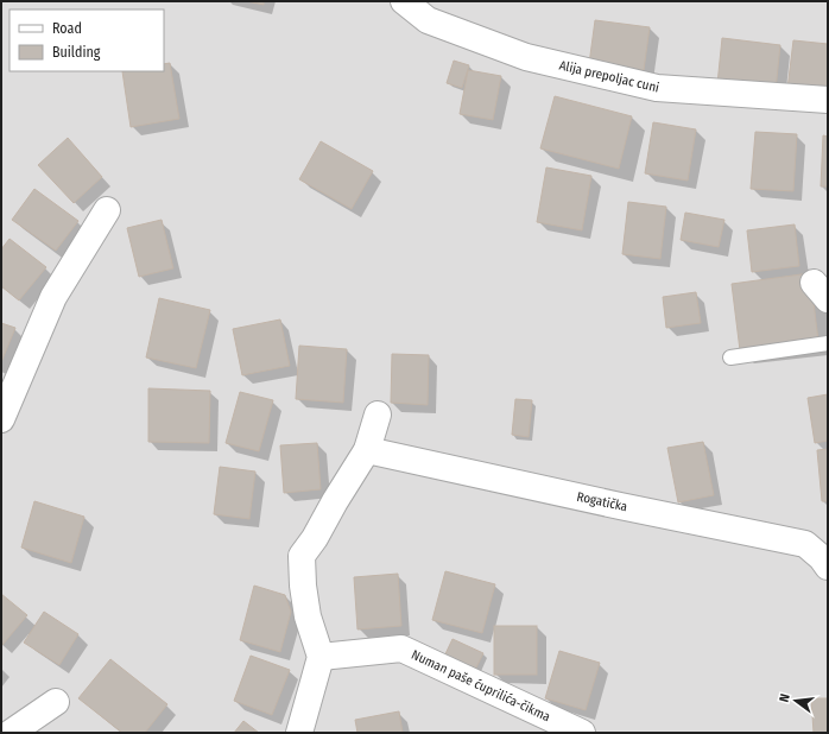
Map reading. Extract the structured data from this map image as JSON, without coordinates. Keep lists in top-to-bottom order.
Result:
{
  "streets": {
    "street": ["Alija prepoljac cuni", "Rogatička", "Numan paše ćuprilića-čikma"]
  },
  "legend": ["Road", "Building"],
  "north": "left"
}
